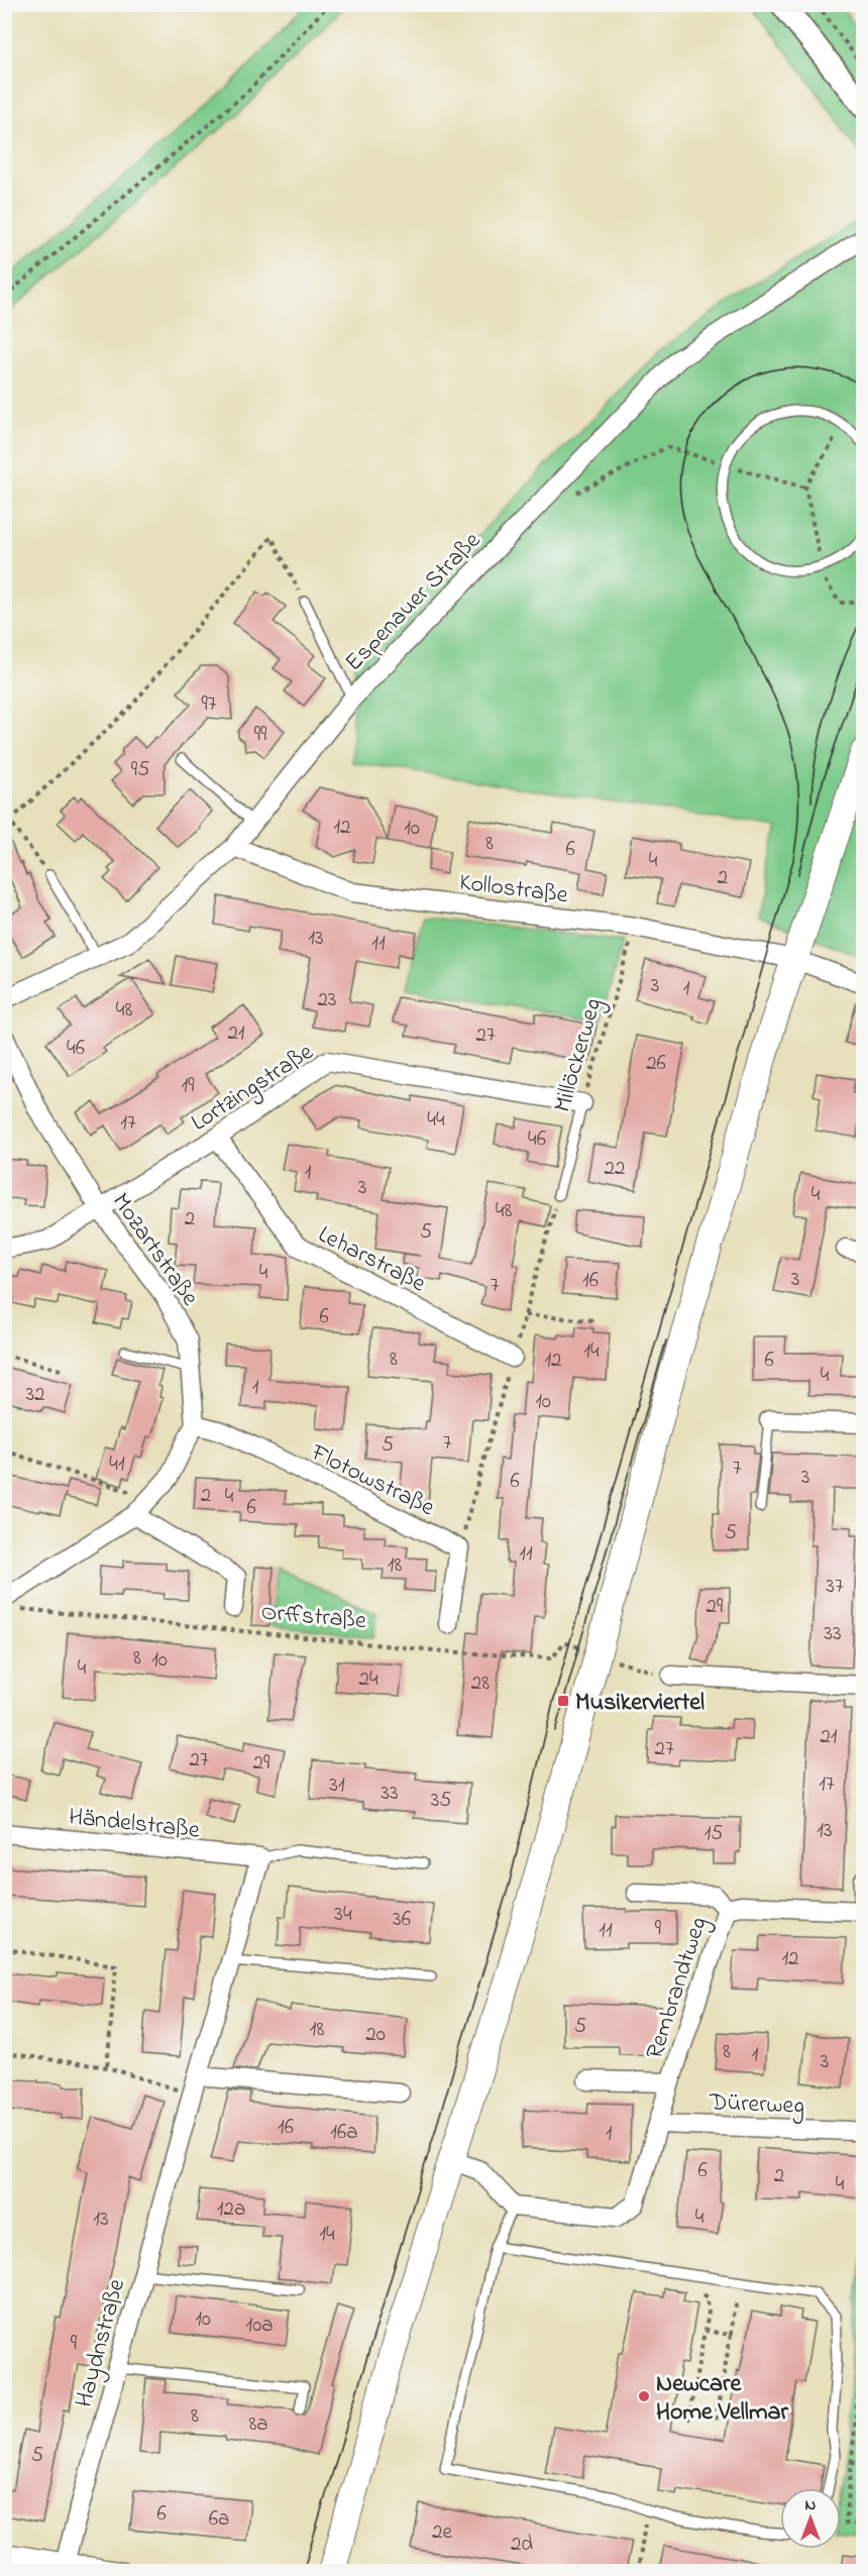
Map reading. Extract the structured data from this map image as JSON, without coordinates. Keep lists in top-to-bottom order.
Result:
{
  "streets": {
    "street": [
      "Espenauer Straße",
      "Kollostraße",
      "Lortzingstraße",
      "Mozartstraße",
      "Leharstraße",
      "Flotowstraße",
      "Orffstraße",
      "Händelstraße",
      "Rembrandtweg",
      "Dürerweg",
      "Haydnstraße"
    ],
    "lane": ["Millöckerweg"]
  },
  "crossings": [
    ["Espenauer Straße", "Kollostraße"],
    ["Kollostraße", "Millöckerweg"],
    ["Millöckerweg", "Lortzingstraße"],
    ["Lortzingstraße", "Mozartstraße"],
    ["Lortzingstraße", "Leharstraße"],
    ["Mozartstraße", "Flotowstraße"],
    ["Händelstraße", "Haydnstraße"],
    ["Rembrandtweg", "Dürerweg"]
  ],
  "places": {
    "transit": ["Musikerviertel"],
    "other": ["Newcare Home Vellmar"]
  },
  "house_numbers": [
    "97",
    "99",
    "95",
    "12",
    "10",
    "8",
    "6",
    "4",
    "2",
    "13",
    "11",
    "3",
    "1",
    "23",
    "48",
    "21",
    "27",
    "46",
    "26",
    "19",
    "44",
    "17",
    "46",
    "22",
    "1",
    "3",
    "4",
    "48",
    "2",
    "5",
    "4",
    "3",
    "16",
    "7",
    "6",
    "14",
    "8",
    "12",
    "6",
    "4",
    "1",
    "32",
    "10",
    "7",
    "5",
    "41",
    "7",
    "3",
    "6",
    "2",
    "4",
    "6",
    "5",
    "11",
    "18",
    "37",
    "29",
    "33",
    "8",
    "10",
    "4",
    "24",
    "28",
    "21",
    "27",
    "27",
    "29",
    "17",
    "31",
    "33",
    "35",
    "13",
    "15",
    "34",
    "36",
    "9",
    "11",
    "12",
    "5",
    "18",
    "20",
    "8",
    "1",
    "3",
    "16",
    "16a",
    "1",
    "6",
    "2",
    "4",
    "12a",
    "4",
    "13",
    "14",
    "10",
    "10a",
    "9",
    "8",
    "8a",
    "5",
    "6",
    "6a",
    "2e",
    "2d"
  ],
  "north": "top"
}
